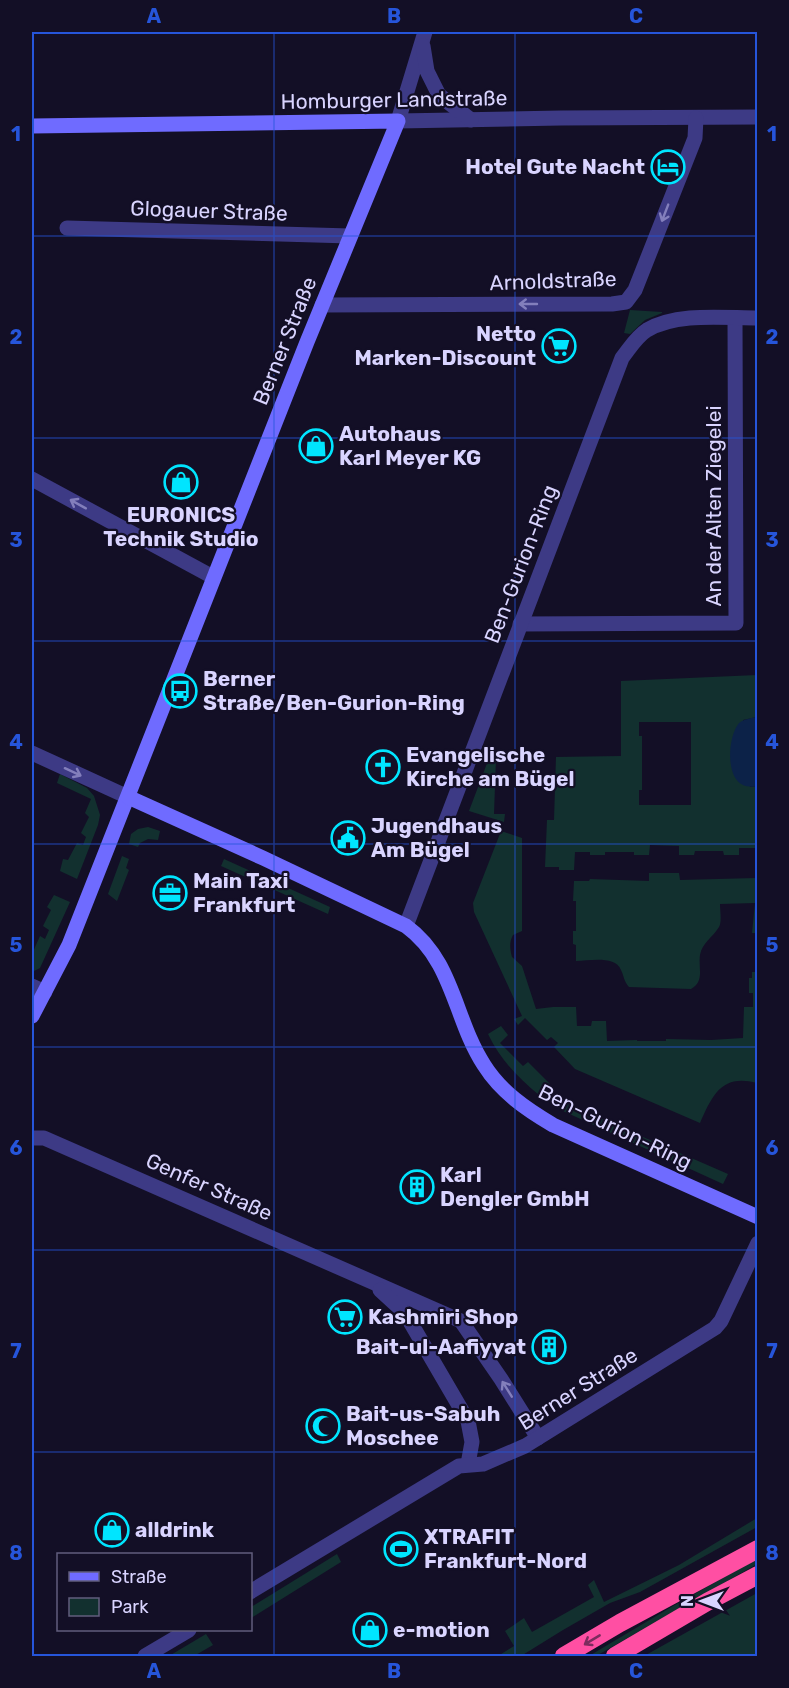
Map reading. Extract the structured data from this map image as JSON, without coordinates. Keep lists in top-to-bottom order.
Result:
{
  "streets": {
    "street": [
      "Homburger Landstraße",
      "Glogauer Straße",
      "Arnoldstraße",
      "Berner Straße",
      "An der Alten Ziegelei",
      "Ben-Gurion-Ring",
      "Genfer Straße"
    ]
  },
  "crossings": [
    ["Homburger Landstraße", "Arnoldstraße"],
    ["Homburger Landstraße", "Berner Straße"],
    ["Glogauer Straße", "Berner Straße"],
    ["Arnoldstraße", "Berner Straße"],
    ["Berner Straße", "Ben-Gurion-Ring"],
    ["Berner Straße", "Genfer Straße"],
    ["An der Alten Ziegelei", "Ben-Gurion-Ring"]
  ],
  "one_way": ["Arnoldstraße"],
  "places": {
    "hotel": ["Hotel Gute Nacht"],
    "supermarket": ["Netto Marken-Discount", "Kashmiri Shop"],
    "shop": [
      "Autohaus Karl Meyer KG",
      "EURONICS Technik Studio",
      "alldrink",
      "e-motion"
    ],
    "bus stop": ["Berner Straße/Ben-Gurion-Ring"],
    "church": ["Evangelische Kirche am Bügel"],
    "public building": ["Jugendhaus Am Bügel"],
    "office": ["Main Taxi Frankfurt"],
    "building": ["Karl Dengler GmbH", "Bait-ul-Aafiyyat"],
    "mosque": ["Bait-us-Sabuh Moschee"],
    "sports": ["XTRAFIT Frankfurt-Nord"]
  },
  "legend": ["Straße", "Park"],
  "north": "left",
  "grid": {
    "columns": ["A", "B", "C"],
    "rows": [
      "1",
      "2",
      "3",
      "4",
      "5",
      "6",
      "7",
      "8"
    ]
  }
}
